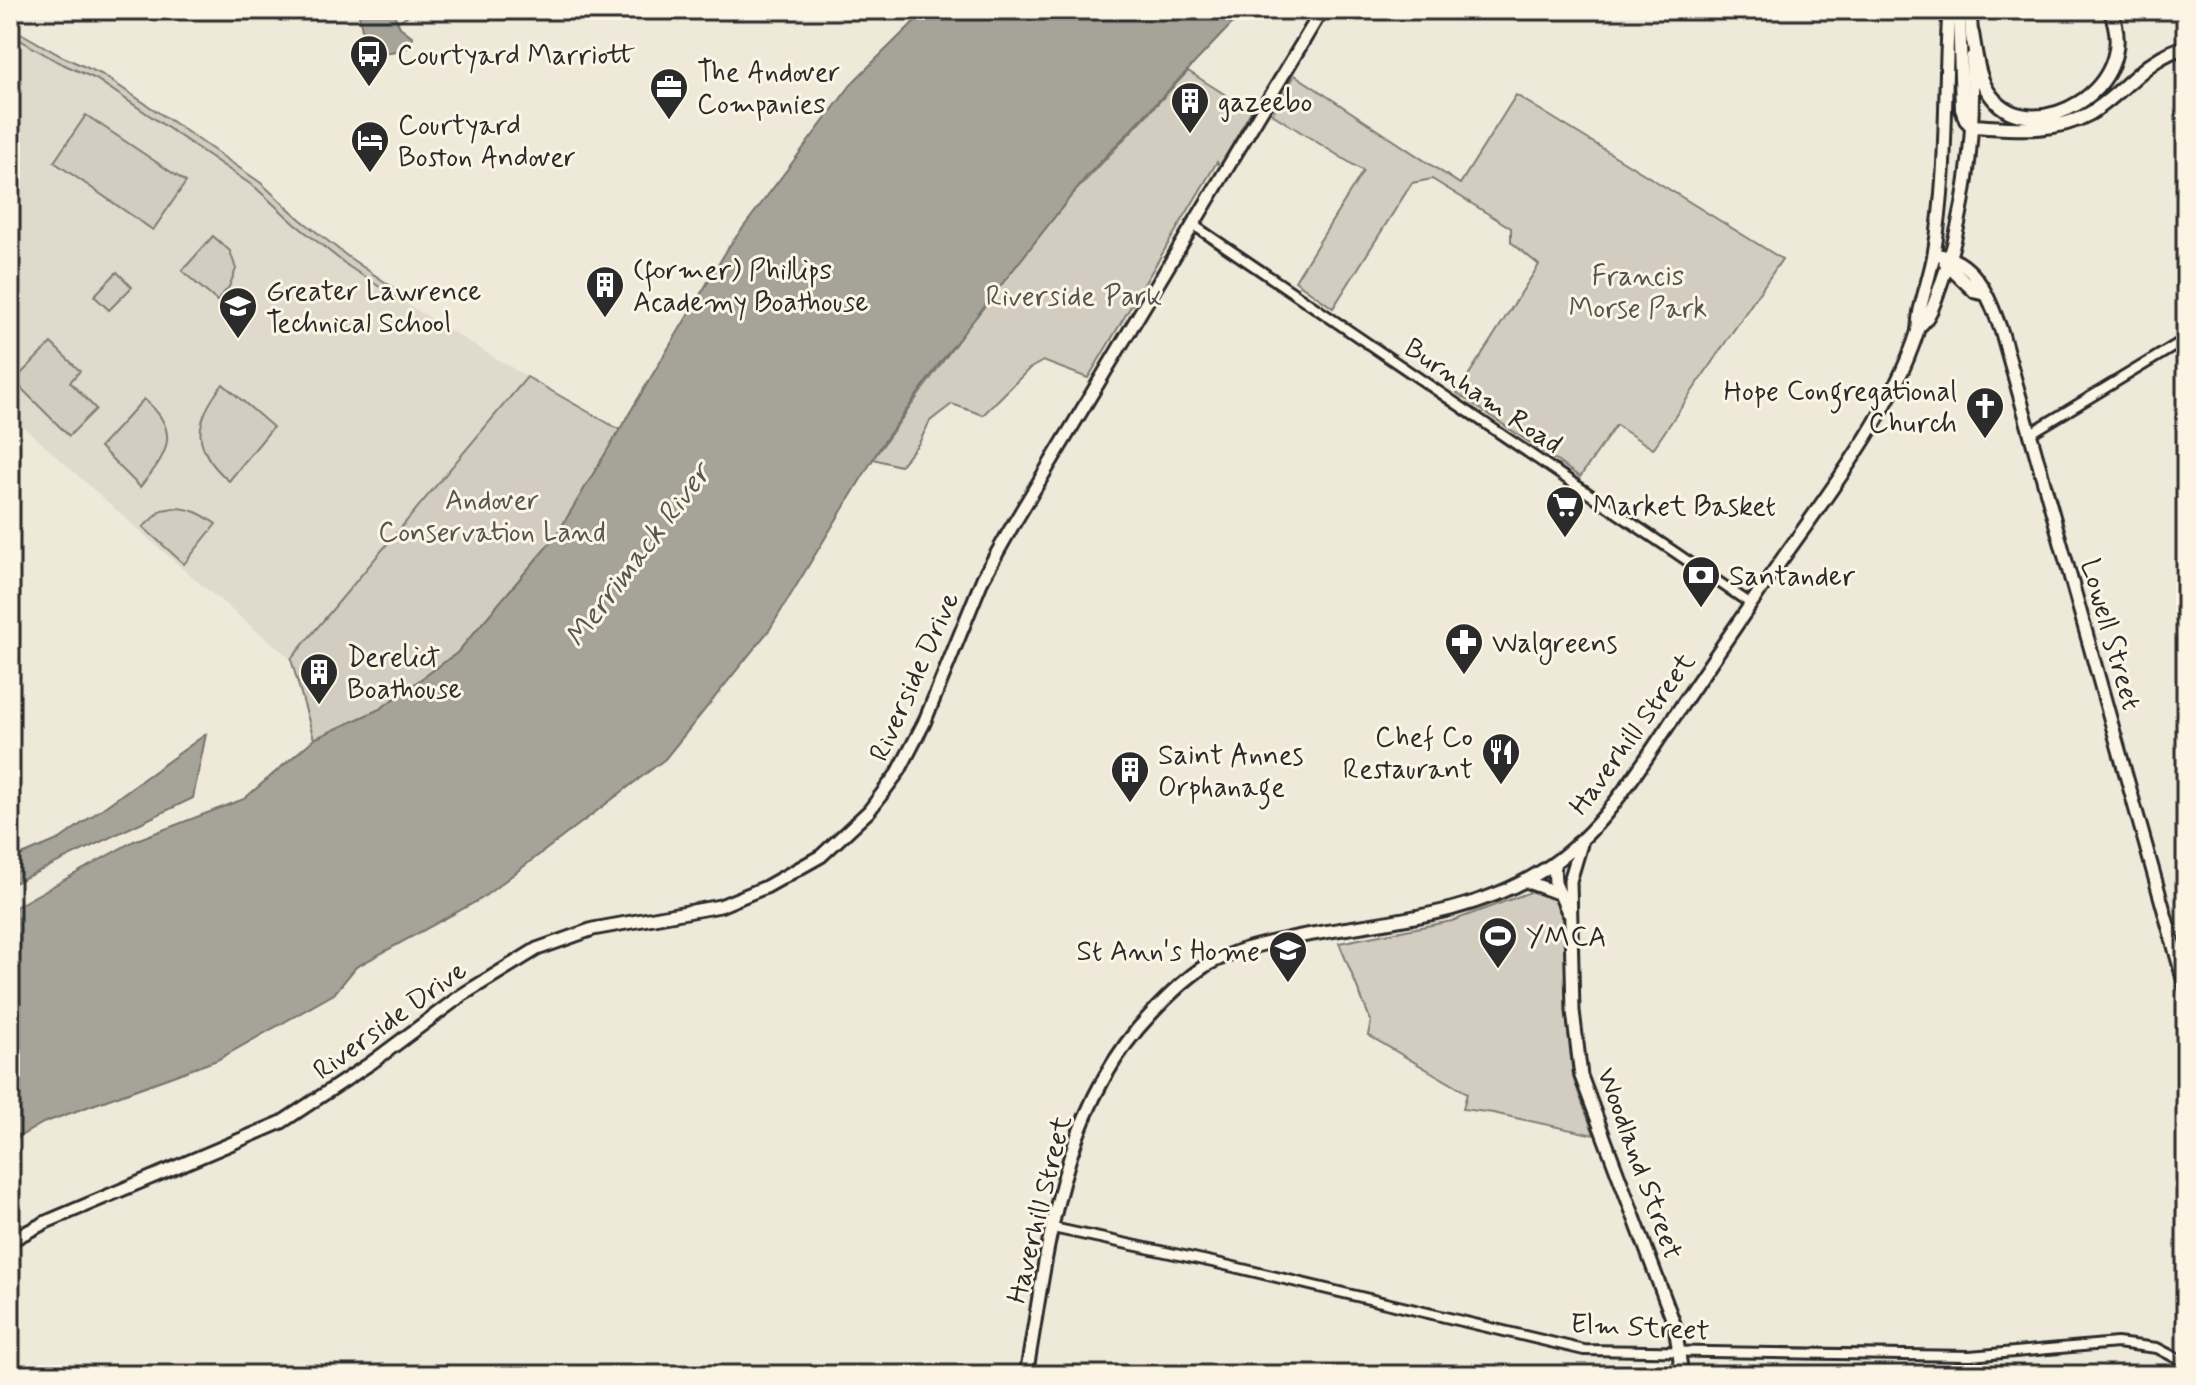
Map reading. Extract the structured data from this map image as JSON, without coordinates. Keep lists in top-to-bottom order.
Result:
{
  "streets": {
    "main road": [
      "Lowell Street",
      "Riverside Drive",
      "Haverhill Street",
      "Woodland Street"
    ],
    "street": ["Burnham Road", "Elm Street"]
  },
  "crossings": [
    ["Burnham Road", "Riverside Drive"],
    ["Burnham Road", "Haverhill Street"],
    ["Lowell Street", "Haverhill Street"],
    ["Haverhill Street", "Woodland Street"],
    ["Haverhill Street", "Elm Street"],
    ["Woodland Street", "Elm Street"]
  ],
  "water": ["Merrimack River"],
  "parks": ["Francis Morse Park", "Riverside Park", "Andover Conservation Land"],
  "places": {
    "bus stop": ["Courtyard Marriott"],
    "office": ["The Andover Companies"],
    "building": [
      "gazeebo",
      "(former) Phillips Academy Boathouse",
      "Derelict Boathouse",
      "Saint Annes Orphanage"
    ],
    "hotel": ["Courtyard Boston Andover"],
    "school or university": ["Greater Lawrence Technical School", "St Ann's Home"],
    "church": ["Hope Congregational Church"],
    "supermarket": ["Market Basket"],
    "bank": ["Santander"],
    "pharmacy": ["Walgreens"],
    "restaurant": ["Chef Co Restaurant"],
    "sports": ["YMCA"]
  }
}
